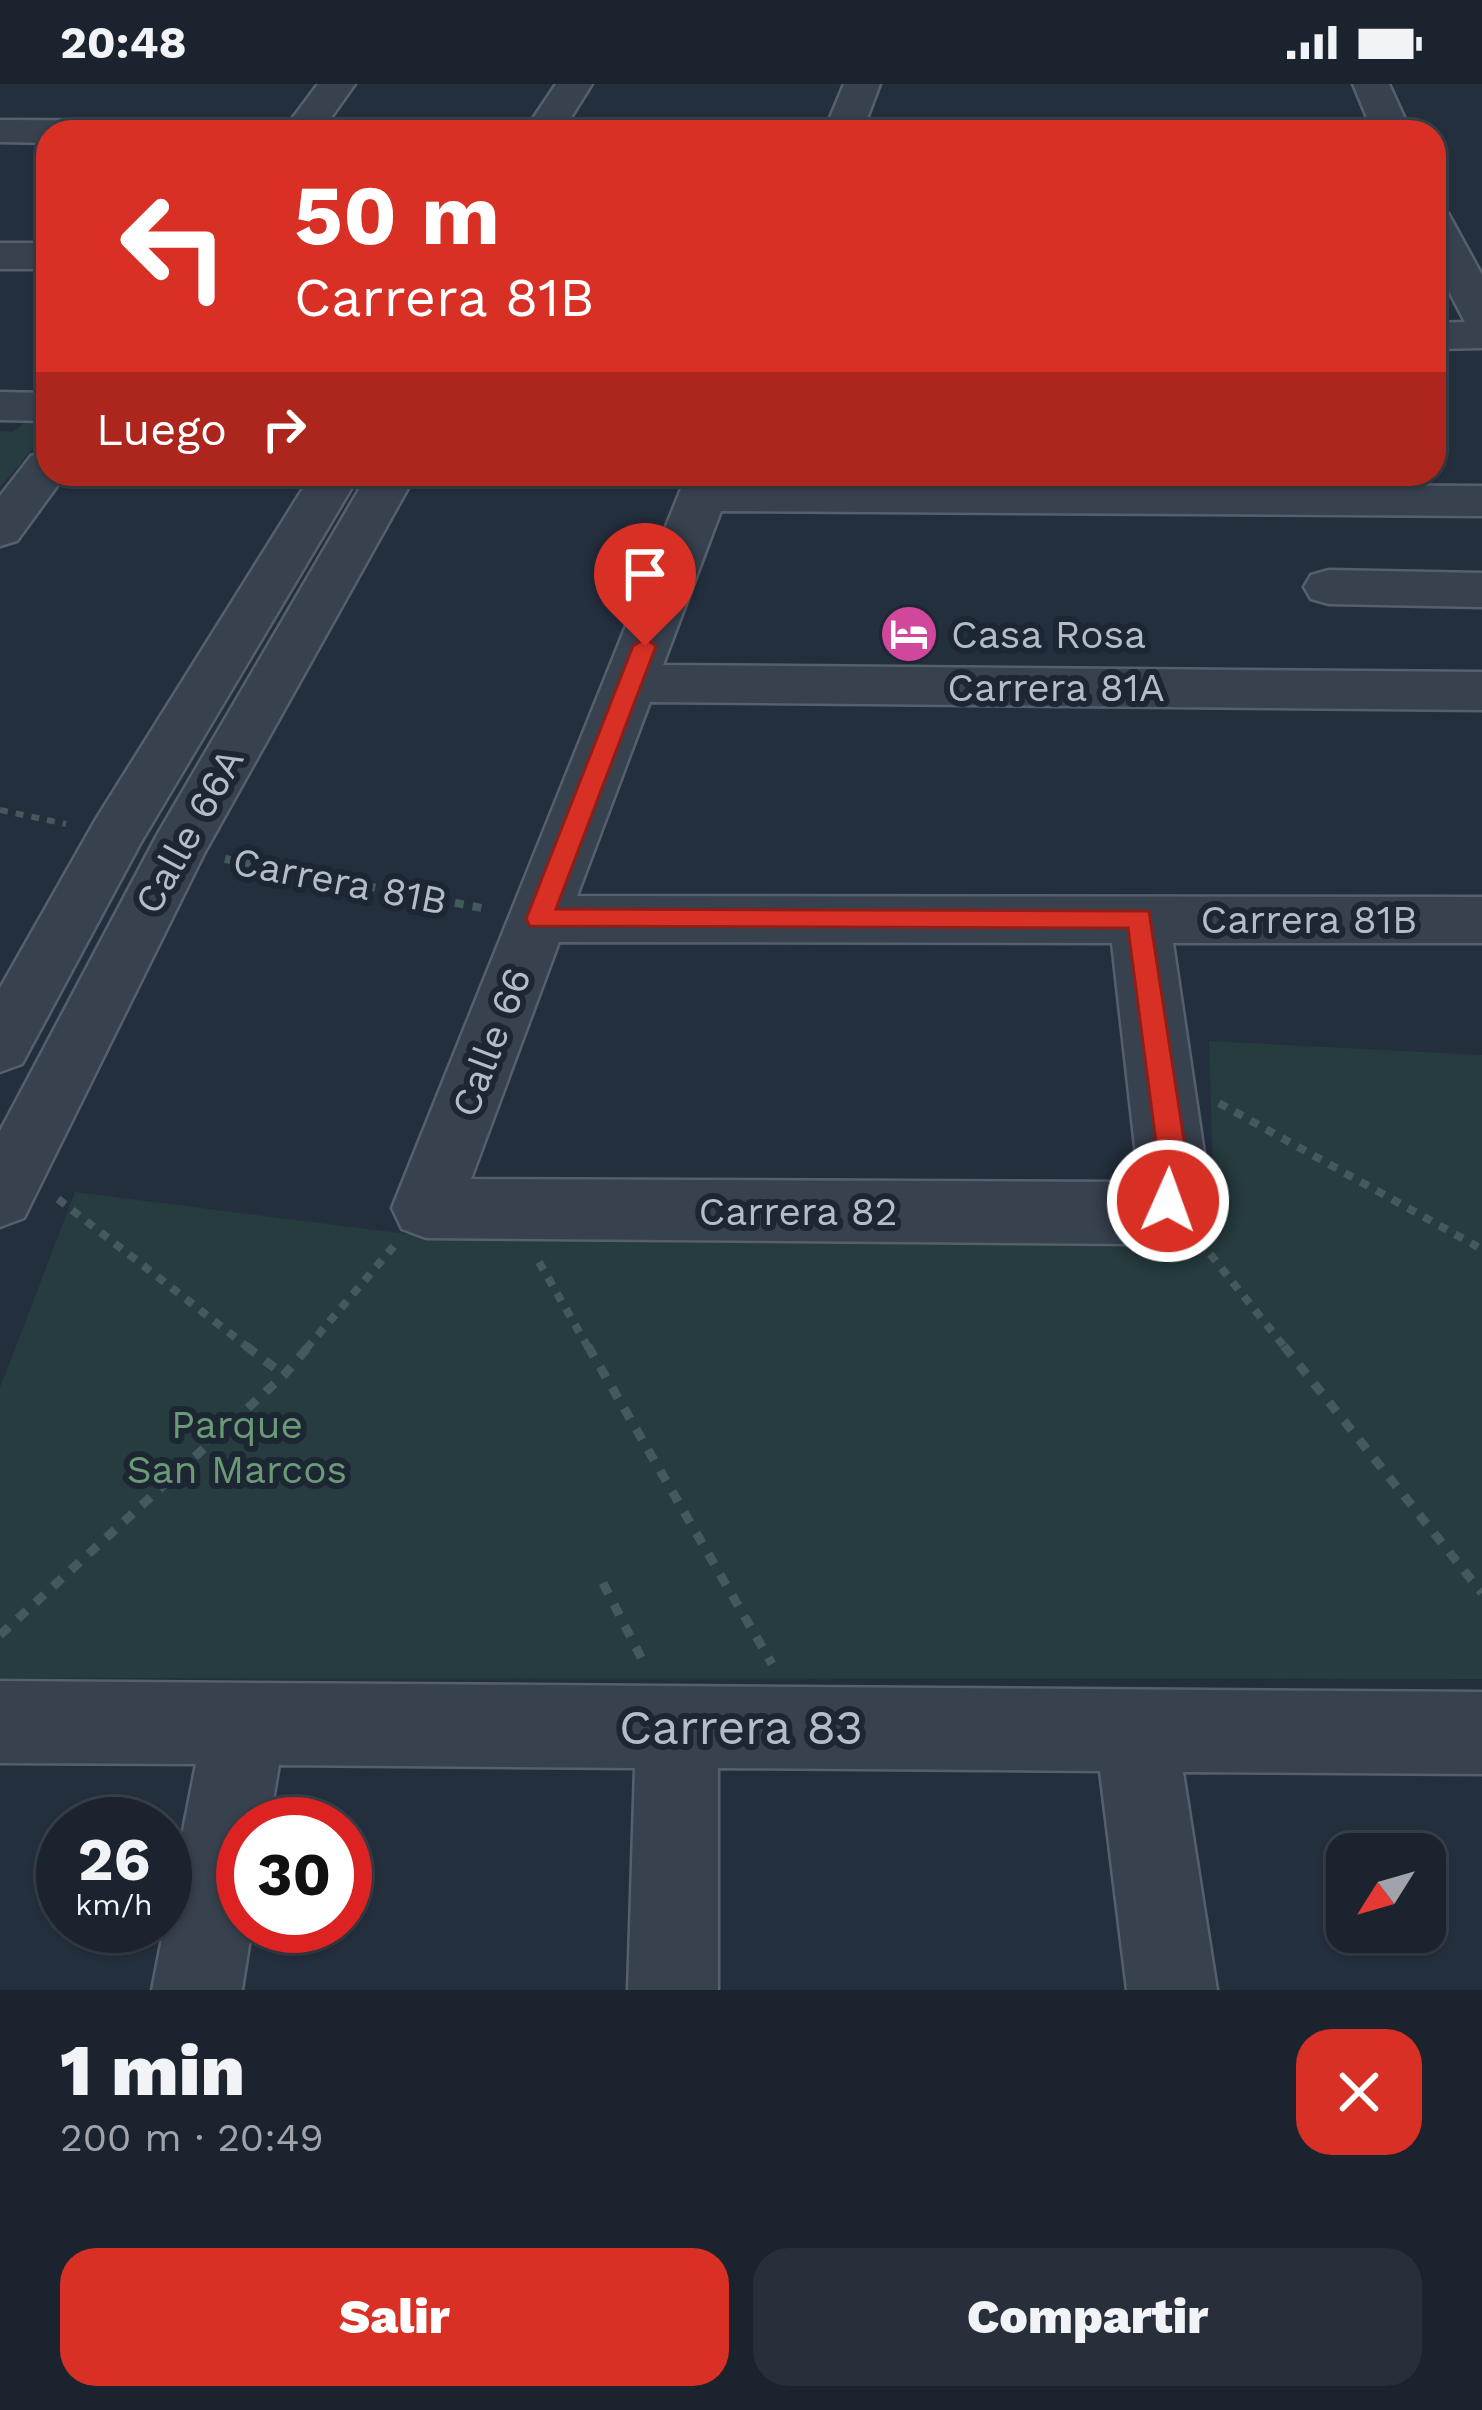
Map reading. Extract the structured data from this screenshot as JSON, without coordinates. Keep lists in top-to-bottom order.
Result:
{
  "streets": {
    "street": [
      "Carrera 81A",
      "Calle 66A",
      "Carrera 81B",
      "Calle 66",
      "Carrera 82",
      "Carrera 83"
    ]
  },
  "crossings": [
    ["Carrera 81A", "Calle 66"],
    ["Carrera 81B", "Calle 66"],
    ["Calle 66", "Carrera 82"]
  ],
  "parks": ["Parque San Marcos"],
  "places": {
    "hotel": ["Casa Rosa"]
  },
  "north": "bottom left",
  "page": {
    "status": "20:48",
    "turn": ["50 m", "Carrera 81B"],
    "then": "Luego",
    "speed": "26 km/h",
    "limit": "30",
    "heading": ["1 min", "200 m · 20:49"],
    "buttons": ["Salir", "Compartir"]
  }
}
